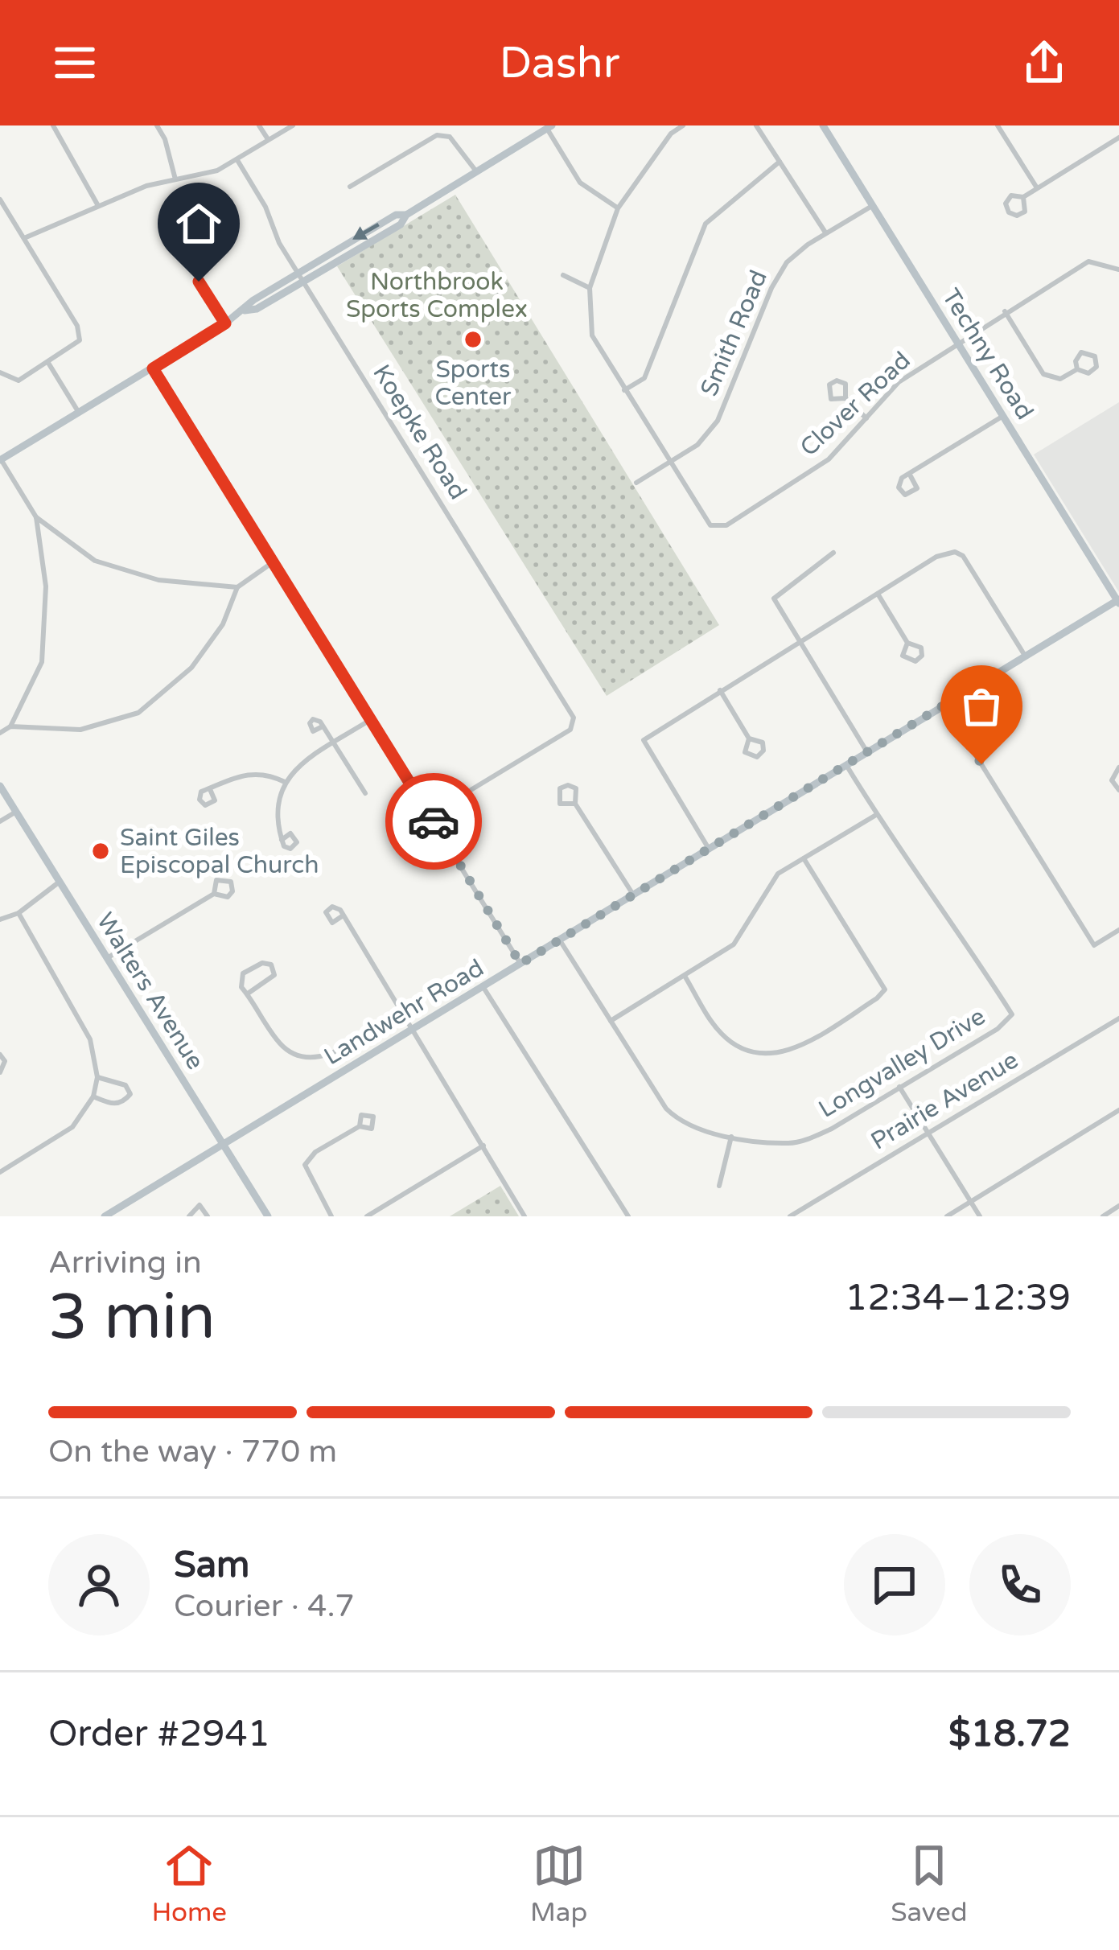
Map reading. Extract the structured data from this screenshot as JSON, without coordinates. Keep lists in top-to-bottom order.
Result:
{
  "streets": {
    "main road": ["Techny Road", "Walters Avenue", "Landwehr Road"],
    "street": [
      "Smith Road",
      "Clover Road",
      "Koepke Road",
      "Longvalley Drive",
      "Prairie Avenue"
    ]
  },
  "crossings": [
    ["Smith Road", "Techny Road"],
    ["Smith Road", "Clover Road"],
    ["Techny Road", "Clover Road"],
    ["Techny Road", "Landwehr Road"],
    ["Walters Avenue", "Landwehr Road"],
    ["Landwehr Road", "Longvalley Drive"]
  ],
  "parks": ["Northbrook Sports Complex"],
  "places": ["Sports Center", "Saint Giles Episcopal Church"],
  "page": {
    "header": "Dashr",
    "heading": ["3 min", "Arriving in", "12:34–12:39"],
    "panel": [
      "Sam",
      "Courier · 4.7",
      "Order #2941",
      "$18.72"
    ],
    "bar": "On the way · 770 m",
    "tabs": ["Home", "Map", "Saved"]
  }
}
